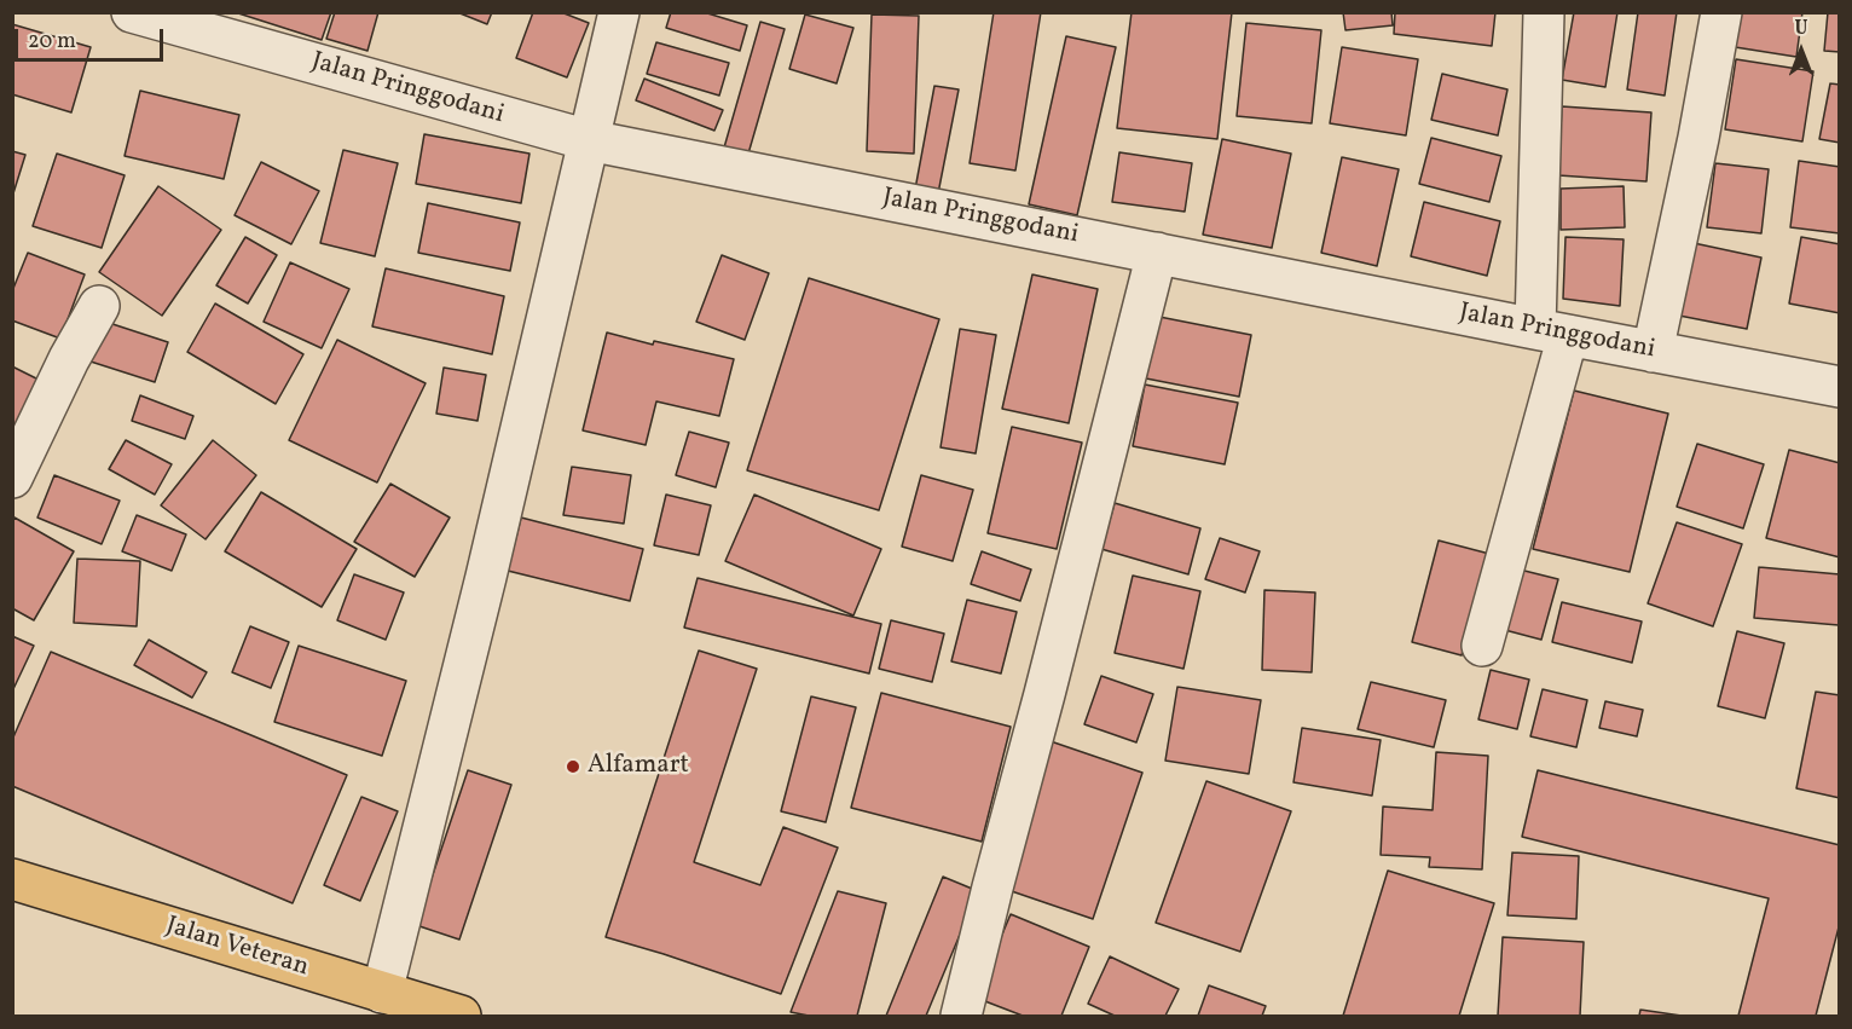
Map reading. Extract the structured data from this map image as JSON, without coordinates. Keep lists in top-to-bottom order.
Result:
{
  "streets": {
    "main road": ["Jalan Veteran"],
    "street": ["Jalan Pringgodani"]
  },
  "places": ["Alfamart"],
  "scale_bar": "20 m",
  "north": "top"
}
